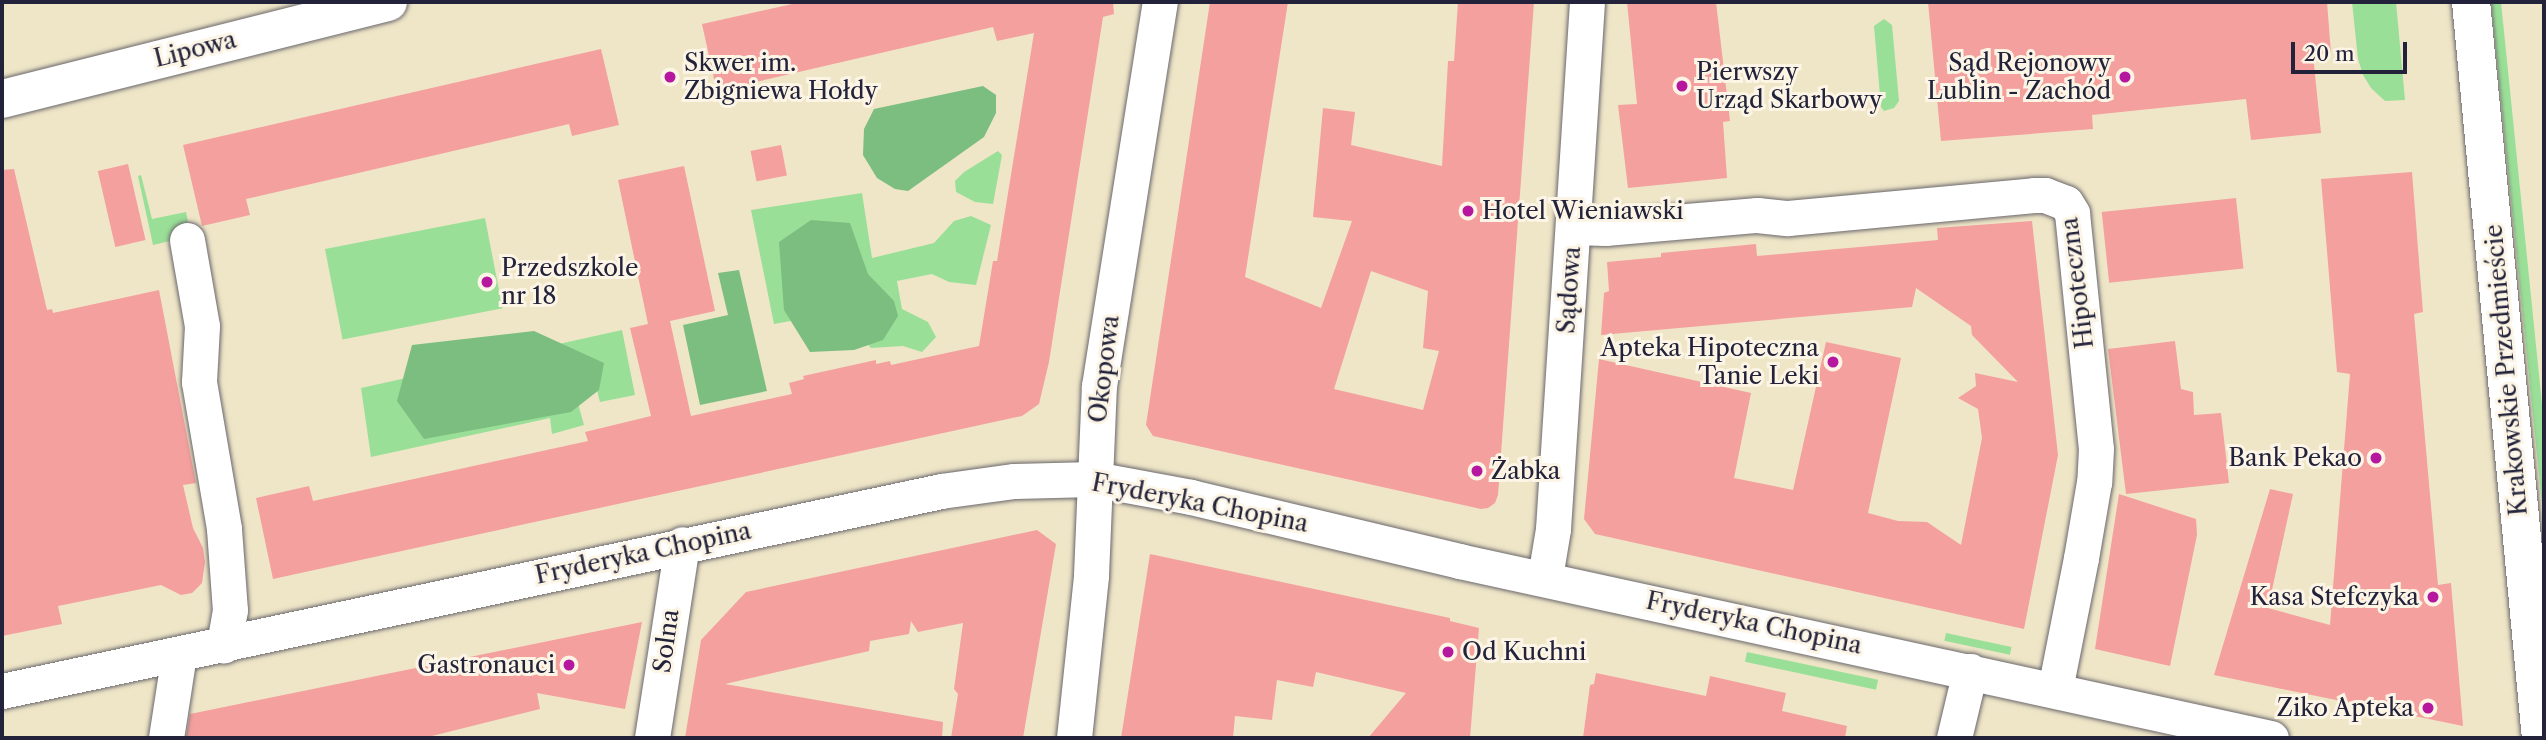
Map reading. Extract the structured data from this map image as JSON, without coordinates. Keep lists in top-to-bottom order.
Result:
{
  "streets": {
    "street": [
      "Lipowa",
      "Hipoteczna",
      "Sądowa",
      "Okopowa",
      "Krakowskie Przedmieście",
      "Fryderyka Chopina",
      "Solna"
    ]
  },
  "crossings": [
    ["Hipoteczna", "Sądowa"],
    ["Hipoteczna", "Fryderyka Chopina"],
    ["Sądowa", "Fryderyka Chopina"],
    ["Okopowa", "Fryderyka Chopina"],
    ["Fryderyka Chopina", "Solna"]
  ],
  "places": [
    "Skwer im. Zbigniewa Hołdy",
    "Sąd Rejonowy Lublin - Zachód",
    "Pierwszy Urząd Skarbowy",
    "Hotel Wieniawski",
    "Przedszkole nr 18",
    "Apteka Hipoteczna Tanie Leki",
    "Bank Pekao",
    "Żabka",
    "Kasa Stefczyka",
    "Od Kuchni",
    "Gastronauci",
    "Ziko Apteka"
  ],
  "scale_bar": "20 m"
}
